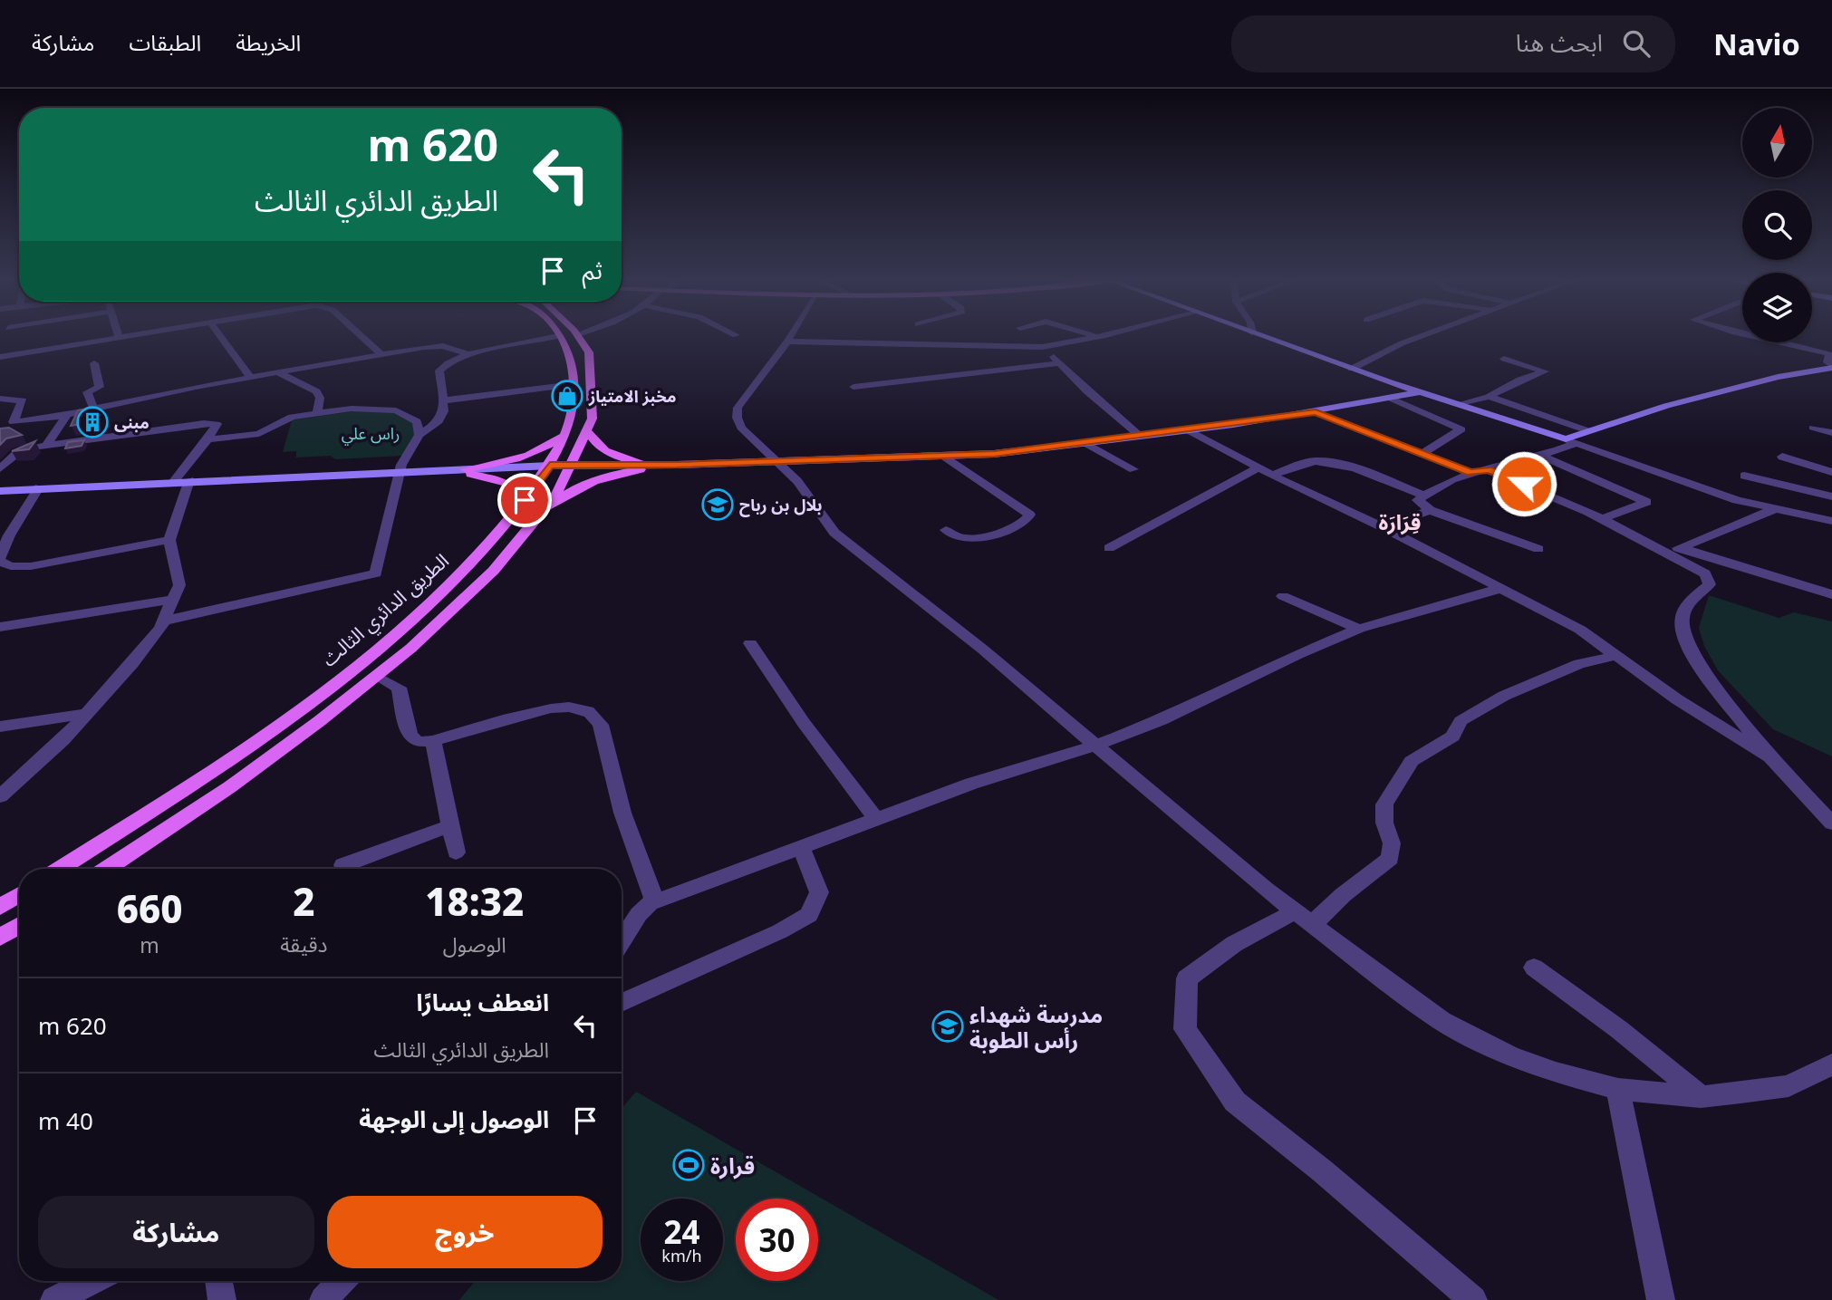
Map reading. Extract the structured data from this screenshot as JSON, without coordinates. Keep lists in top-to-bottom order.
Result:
{
  "streets": {
    "main road": ["الطريق الدائري الثالث"]
  },
  "districts": ["قِرَارَة"],
  "parks": ["راس علي"],
  "places": {
    "shop": ["مخبز اﻻمتياز"],
    "building": ["مبنى"],
    "school or university": ["بلال بن رباح", "مدرسة شهداء رأس الطوبة"],
    "sports": ["قرارة"]
  },
  "north": "top",
  "page": {
    "header": "Navio",
    "search": "ابحث هنا",
    "nav": ["الخريطة", "الطبقات", "مشاركة"],
    "turn": ["620 m", "الطريق الدائري الثالث"],
    "then": "ثم",
    "eta": [
      "18:32",
      "الوصول",
      "2",
      "دقيقة",
      "660",
      "m"
    ],
    "list": [
      {
        "name": "انعطف يسارًا",
        "note": "الطريق الدائري الثالث",
        "value": "620 m"
      },
      {
        "name": "الوصول إلى الوجهة",
        "value": "40 m"
      }
    ],
    "buttons": ["خروج", "مشاركة"],
    "speed": "24 km/h",
    "limit": "30"
  }
}
